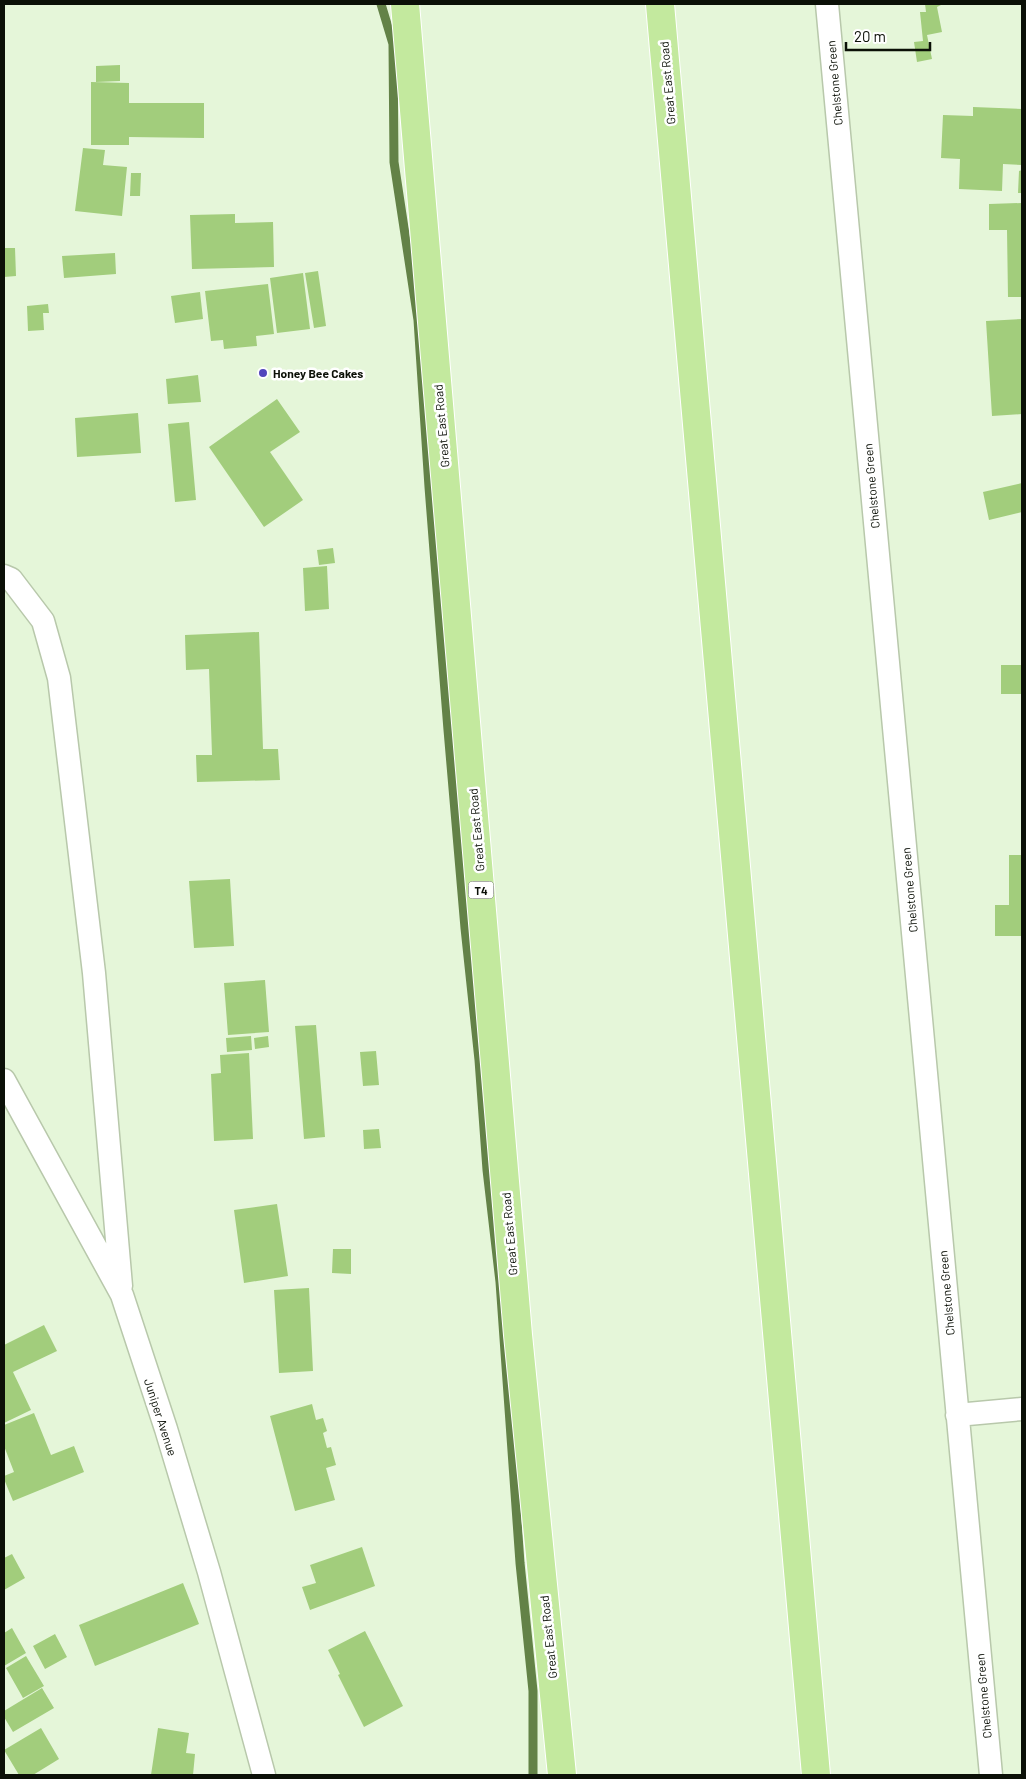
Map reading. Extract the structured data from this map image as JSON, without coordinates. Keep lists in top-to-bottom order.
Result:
{
  "streets": {
    "main road": ["Great East Road", "T4"],
    "street": ["Chelstone Green", "Juniper Avenue"]
  },
  "places": ["Honey Bee Cakes"],
  "scale_bar": "20 m"
}
